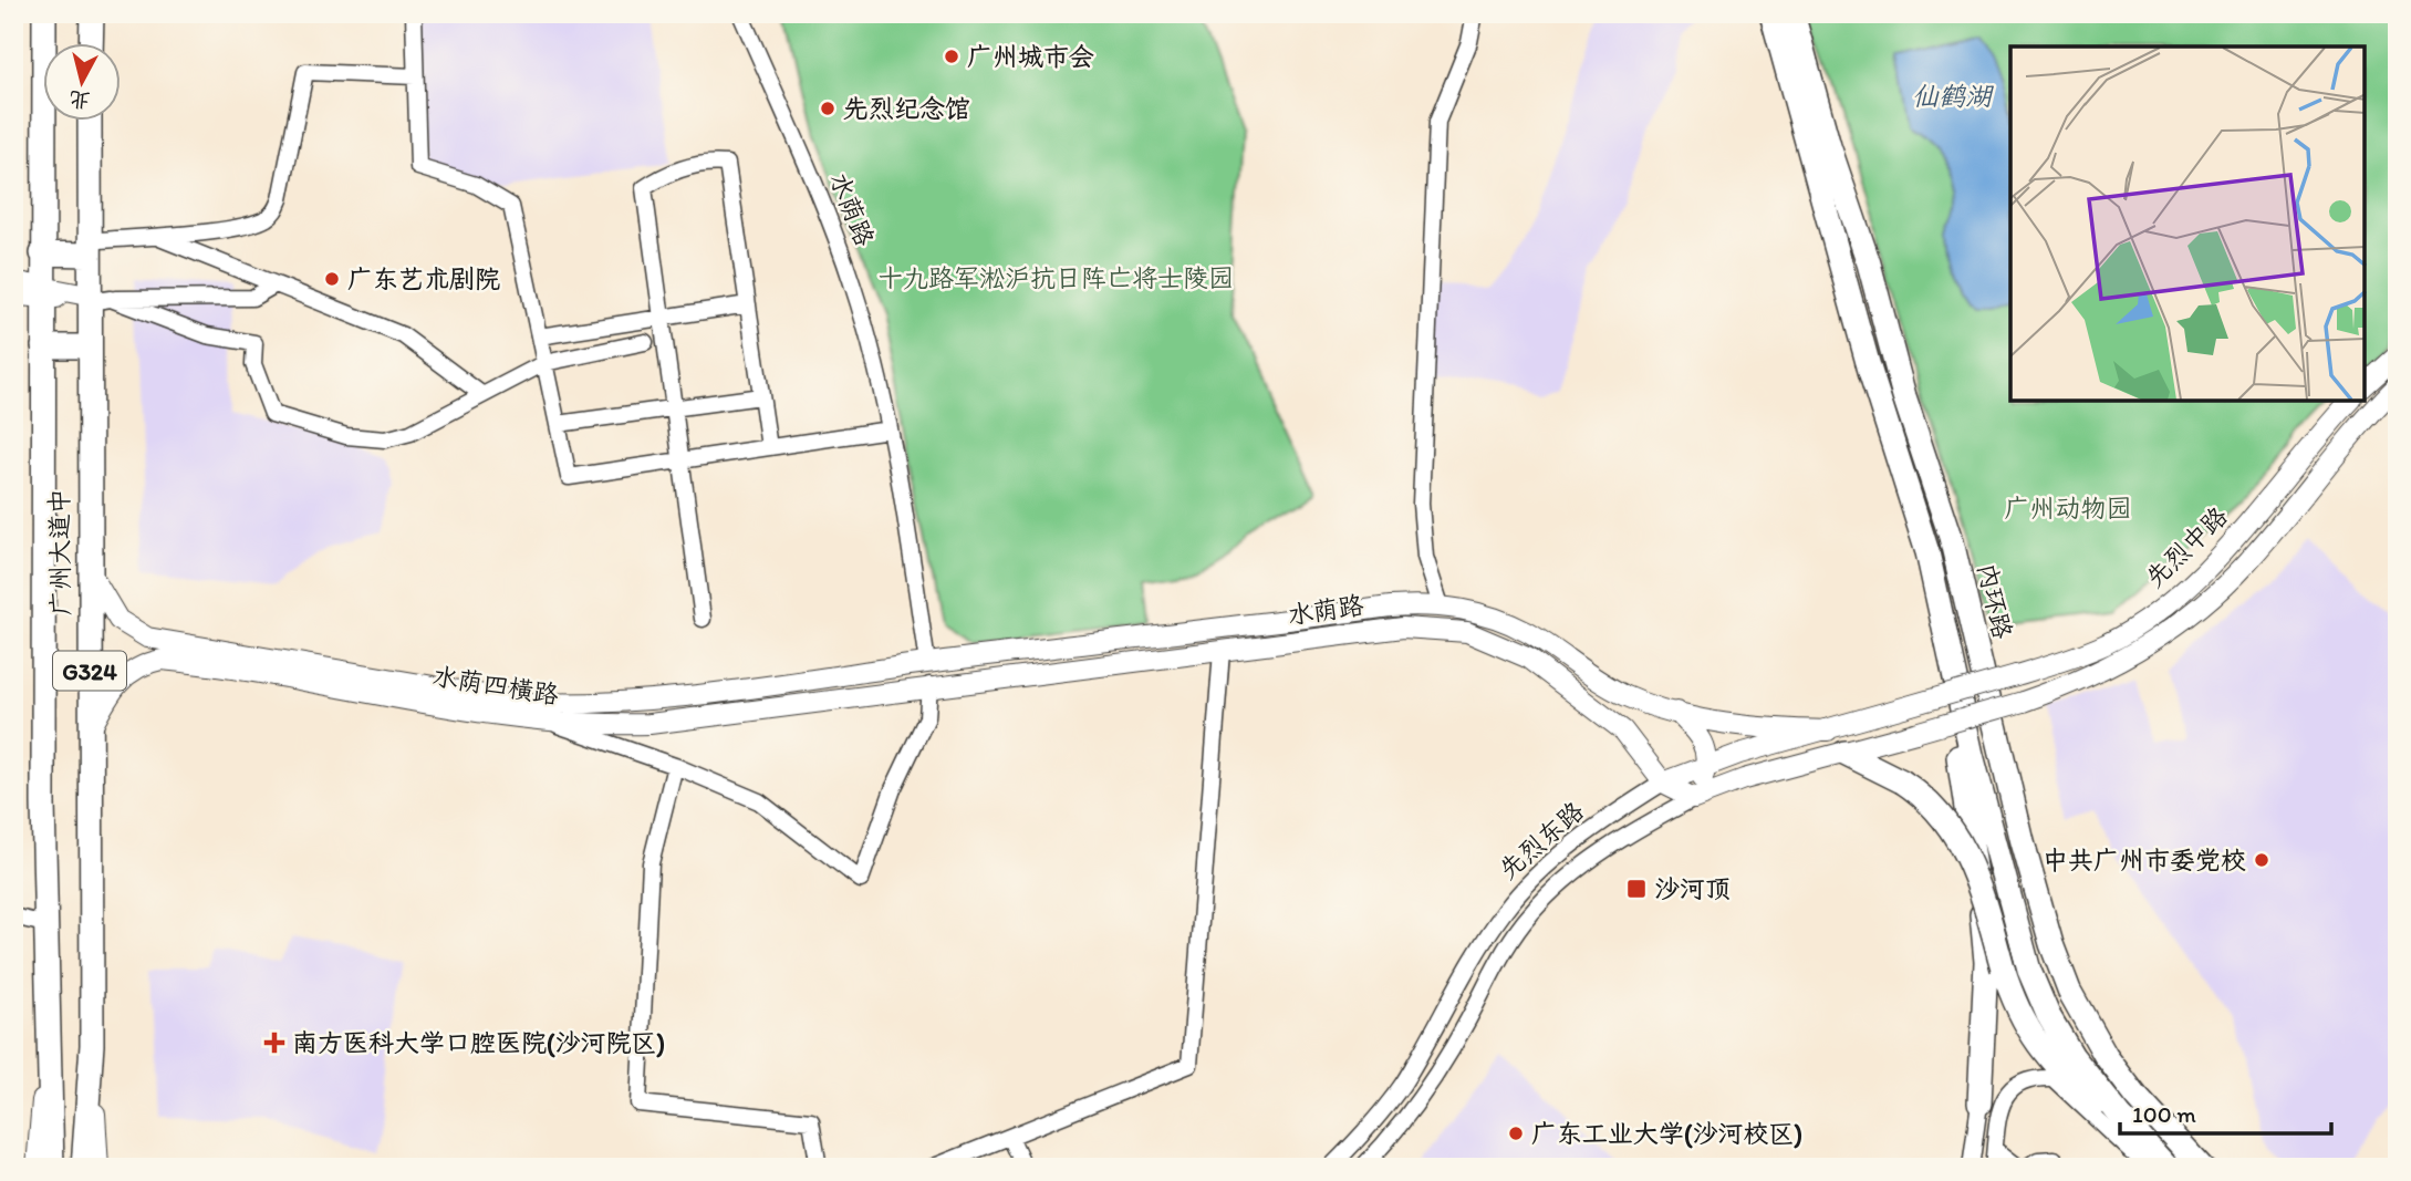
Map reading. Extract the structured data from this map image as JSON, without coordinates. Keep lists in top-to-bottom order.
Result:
{
  "streets": {
    "highway": ["广州大道中", "内环路", "G324"],
    "main road": [
      "水荫路",
      "先烈中路",
      "水荫四横路",
      "先烈东路"
    ]
  },
  "crossings": [
    ["水荫路", "水荫四横路"],
    ["水荫路", "先烈东路"],
    ["先烈中路", "先烈东路"],
    ["广州大道中", "水荫四横路"]
  ],
  "water": ["仙鹤湖"],
  "parks": ["十九路军淞沪抗日阵亡将士陵园", "广州动物园"],
  "places": {
    "other": [
      "广州城市会",
      "先烈纪念馆",
      "广东艺术剧院",
      "中共广州市委党校",
      "广东工业大学(沙河校区)"
    ],
    "transit": ["沙河顶"],
    "health": ["南方医科大学口腔医院(沙河院区)"]
  },
  "scale_bar": "100 m",
  "north": "bottom"
}
